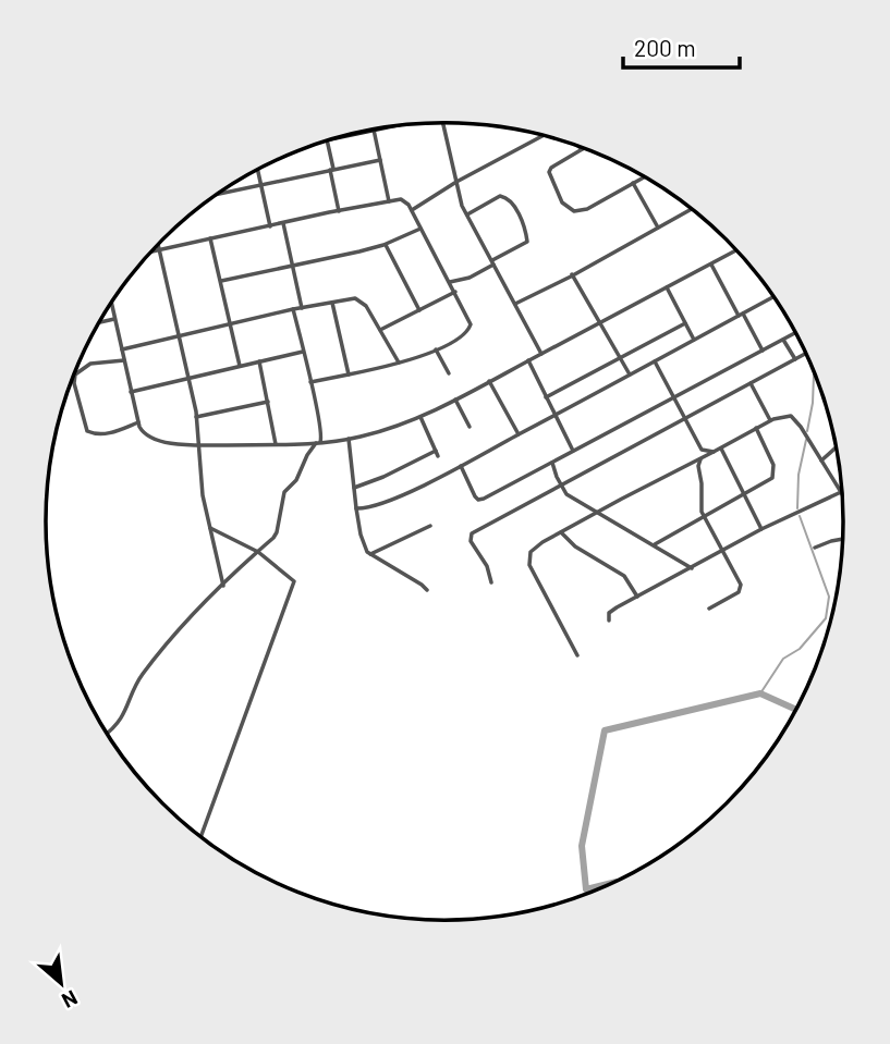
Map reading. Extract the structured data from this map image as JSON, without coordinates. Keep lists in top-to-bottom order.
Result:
{
  "scale_bar": "200 m",
  "north": "bottom right"
}
